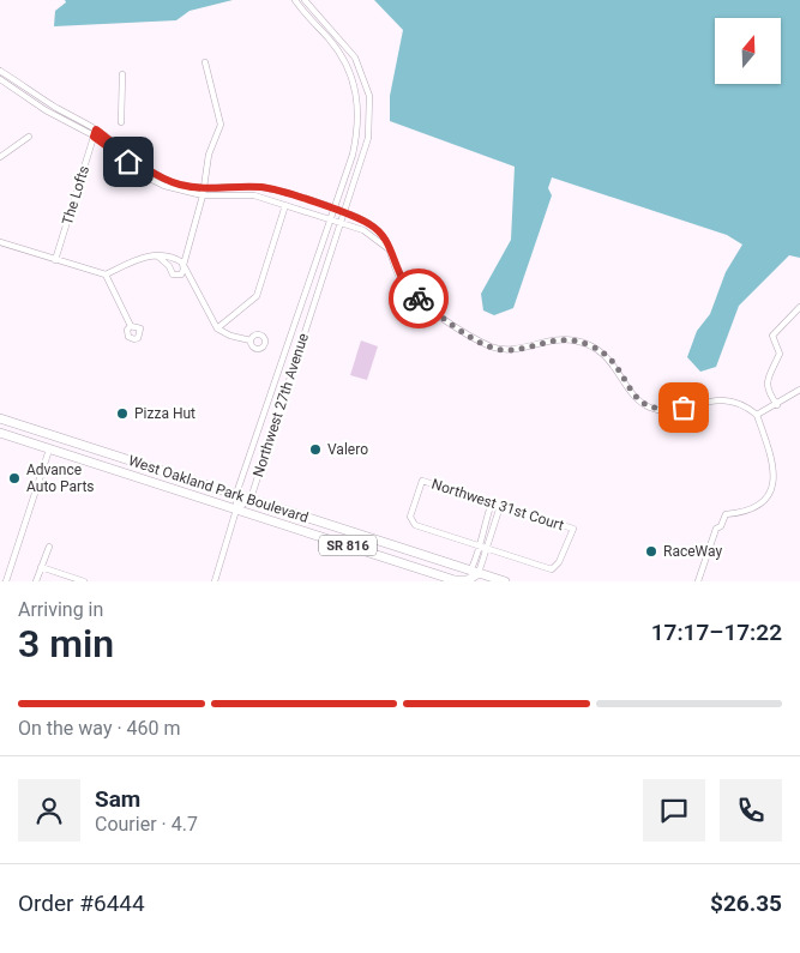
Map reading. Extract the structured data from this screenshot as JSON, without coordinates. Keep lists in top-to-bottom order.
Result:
{
  "streets": {
    "main road": ["West Oakland Park Boulevard", "SR 816"],
    "street": ["The Lofts", "Northwest 27th Avenue", "Northwest 31st Court"]
  },
  "crossings": [
    ["Northwest 27th Avenue", "West Oakland Park Boulevard"]
  ],
  "places": [
    "Pizza Hut",
    "Valero",
    "Advance Auto Parts",
    "RaceWay"
  ],
  "north": "top",
  "page": {
    "heading": ["3 min", "Arriving in", "17:17–17:22"],
    "panel": [
      "Sam",
      "Courier · 4.7",
      "Order #6444",
      "$26.35"
    ],
    "bar": "On the way · 460 m"
  }
}
